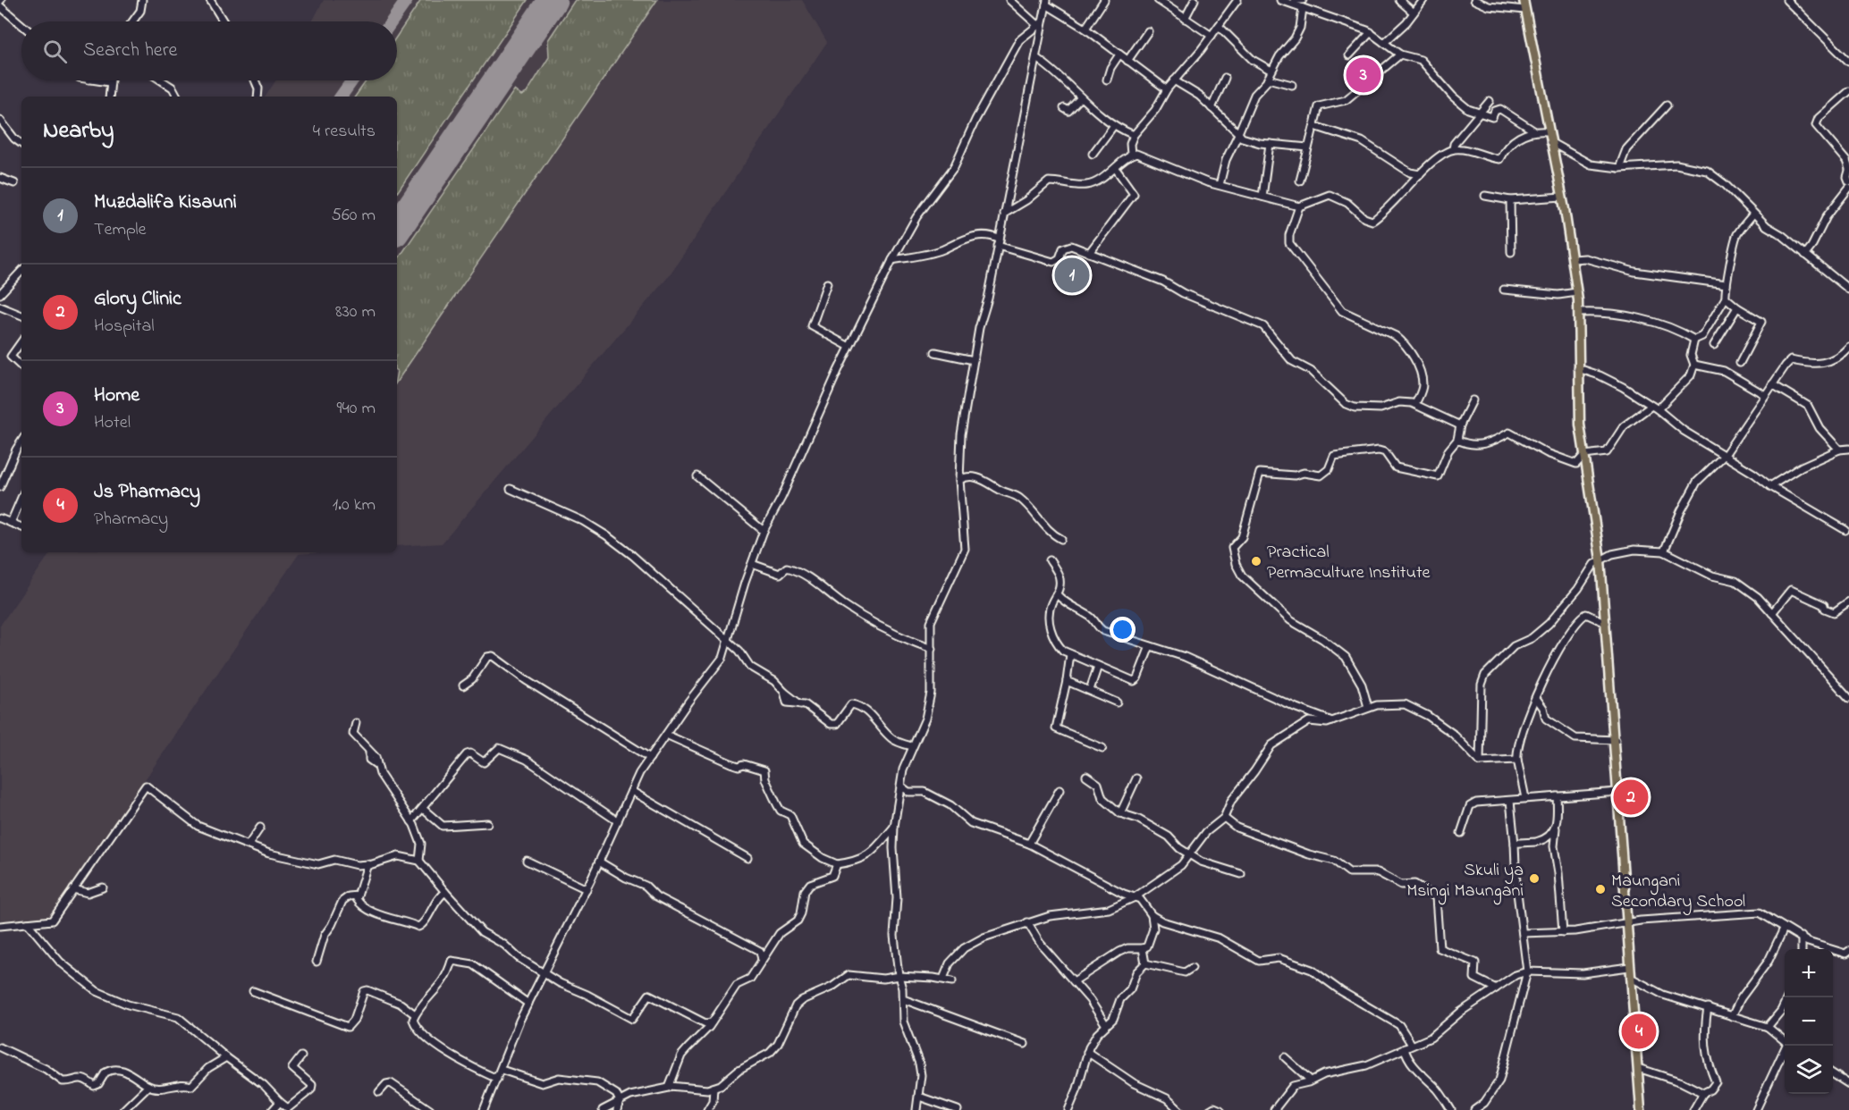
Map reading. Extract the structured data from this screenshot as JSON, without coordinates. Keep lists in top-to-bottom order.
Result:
{
  "places": ["Practical Permaculture Institute", "Skuli ya Msingi Maungani", "Maungani Secondary School"],
  "page": {
    "search": "Search here",
    "pins": [
      "3",
      "1",
      "2",
      "4"
    ],
    "heading": ["Nearby", "4 results"],
    "list": [
      {
        "mark": "1",
        "name": "Muzdalifa Kisauni",
        "note": "Temple",
        "value": "560 m"
      },
      {
        "mark": "2",
        "name": "Glory Clinic",
        "note": "Hospital",
        "value": "830 m"
      },
      {
        "mark": "3",
        "name": "Home",
        "note": "Hotel",
        "value": "940 m"
      },
      {
        "mark": "4",
        "name": "Js Pharmacy",
        "note": "Pharmacy",
        "value": "1.0 km"
      }
    ],
    "map_buttons": ["+", "−"]
  }
}
